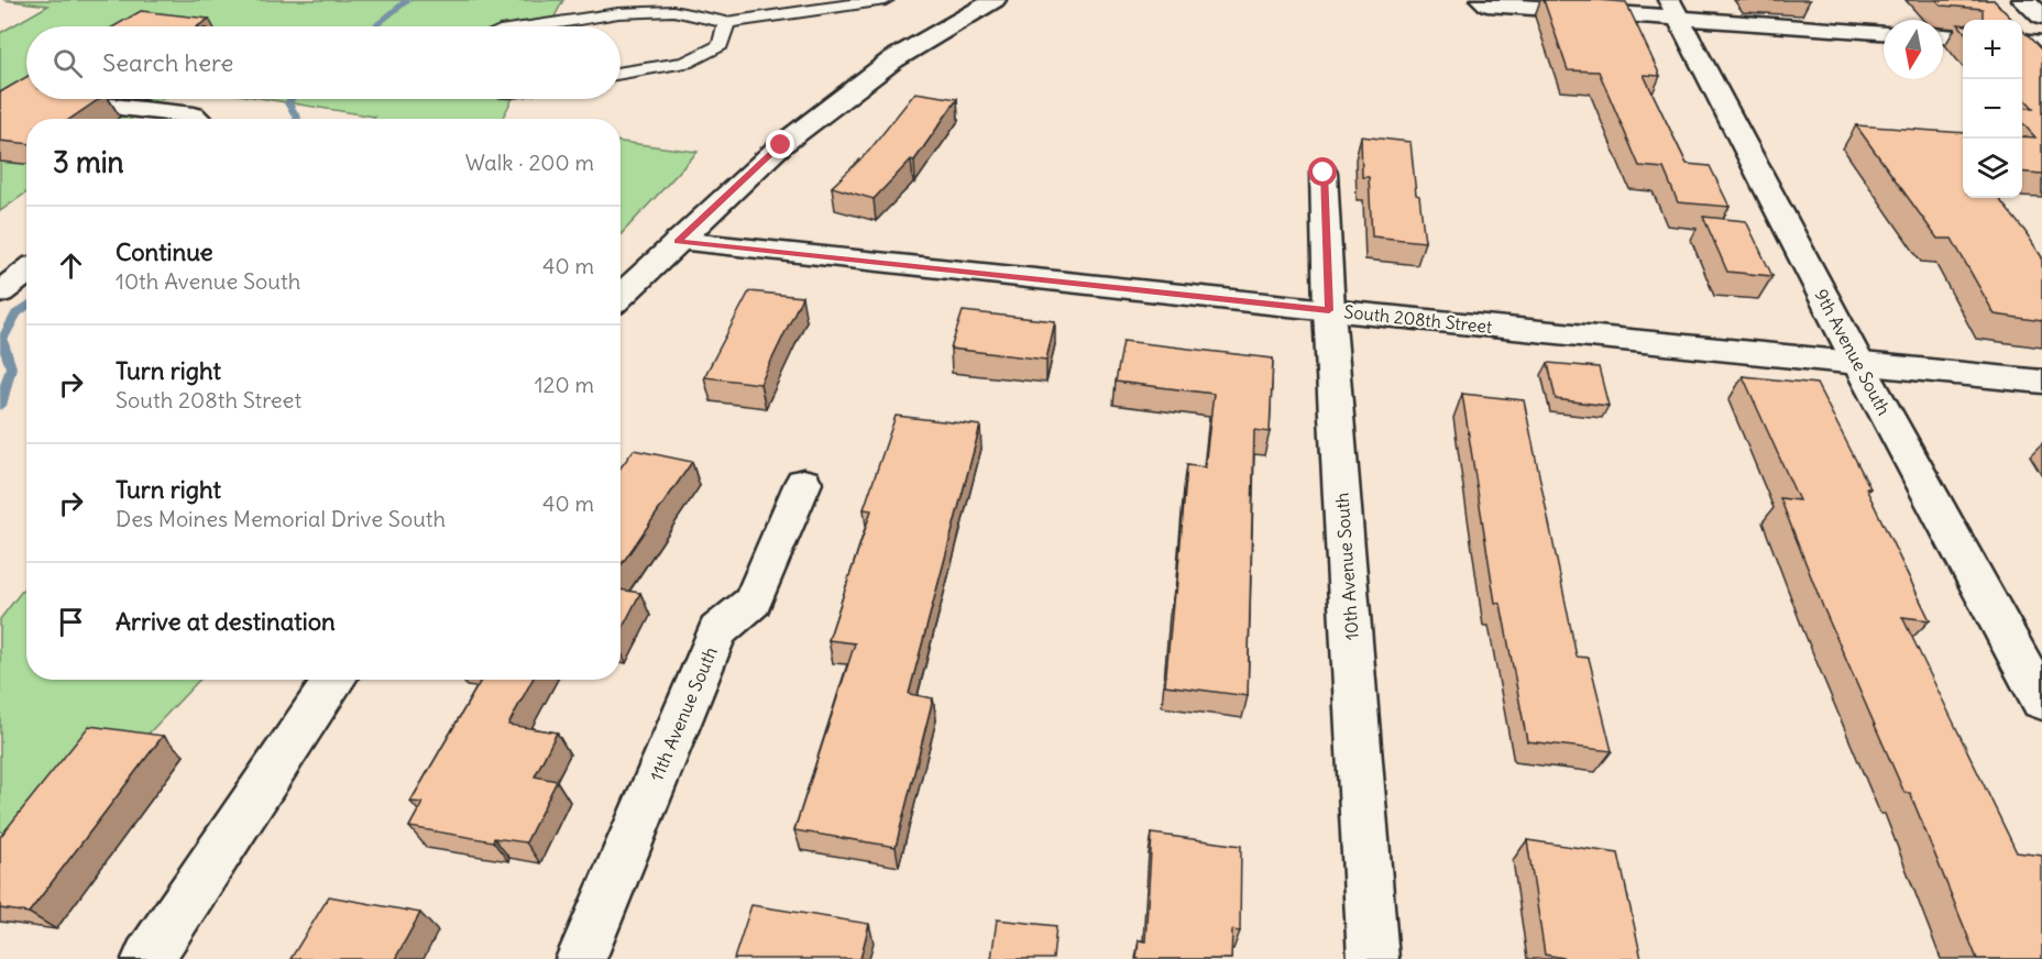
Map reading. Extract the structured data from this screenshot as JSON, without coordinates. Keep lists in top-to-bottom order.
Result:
{
  "streets": {
    "street": [
      "South 208th Street",
      "9th Avenue South",
      "10th Avenue South",
      "11th Avenue South"
    ]
  },
  "crossings": [
    ["South 208th Street", "9th Avenue South"],
    ["South 208th Street", "10th Avenue South"]
  ],
  "north": "bottom",
  "page": {
    "map_buttons": ["+", "−"],
    "search": "Search here",
    "heading": ["3 min", "Walk · 200 m"],
    "list": [
      ["Continue", "10th Avenue South", "40 m"],
      ["Turn right", "South 208th Street", "120 m"],
      ["Turn right", "Des Moines Memorial Drive South", "40 m"],
      "Arrive at destination"
    ]
  }
}
